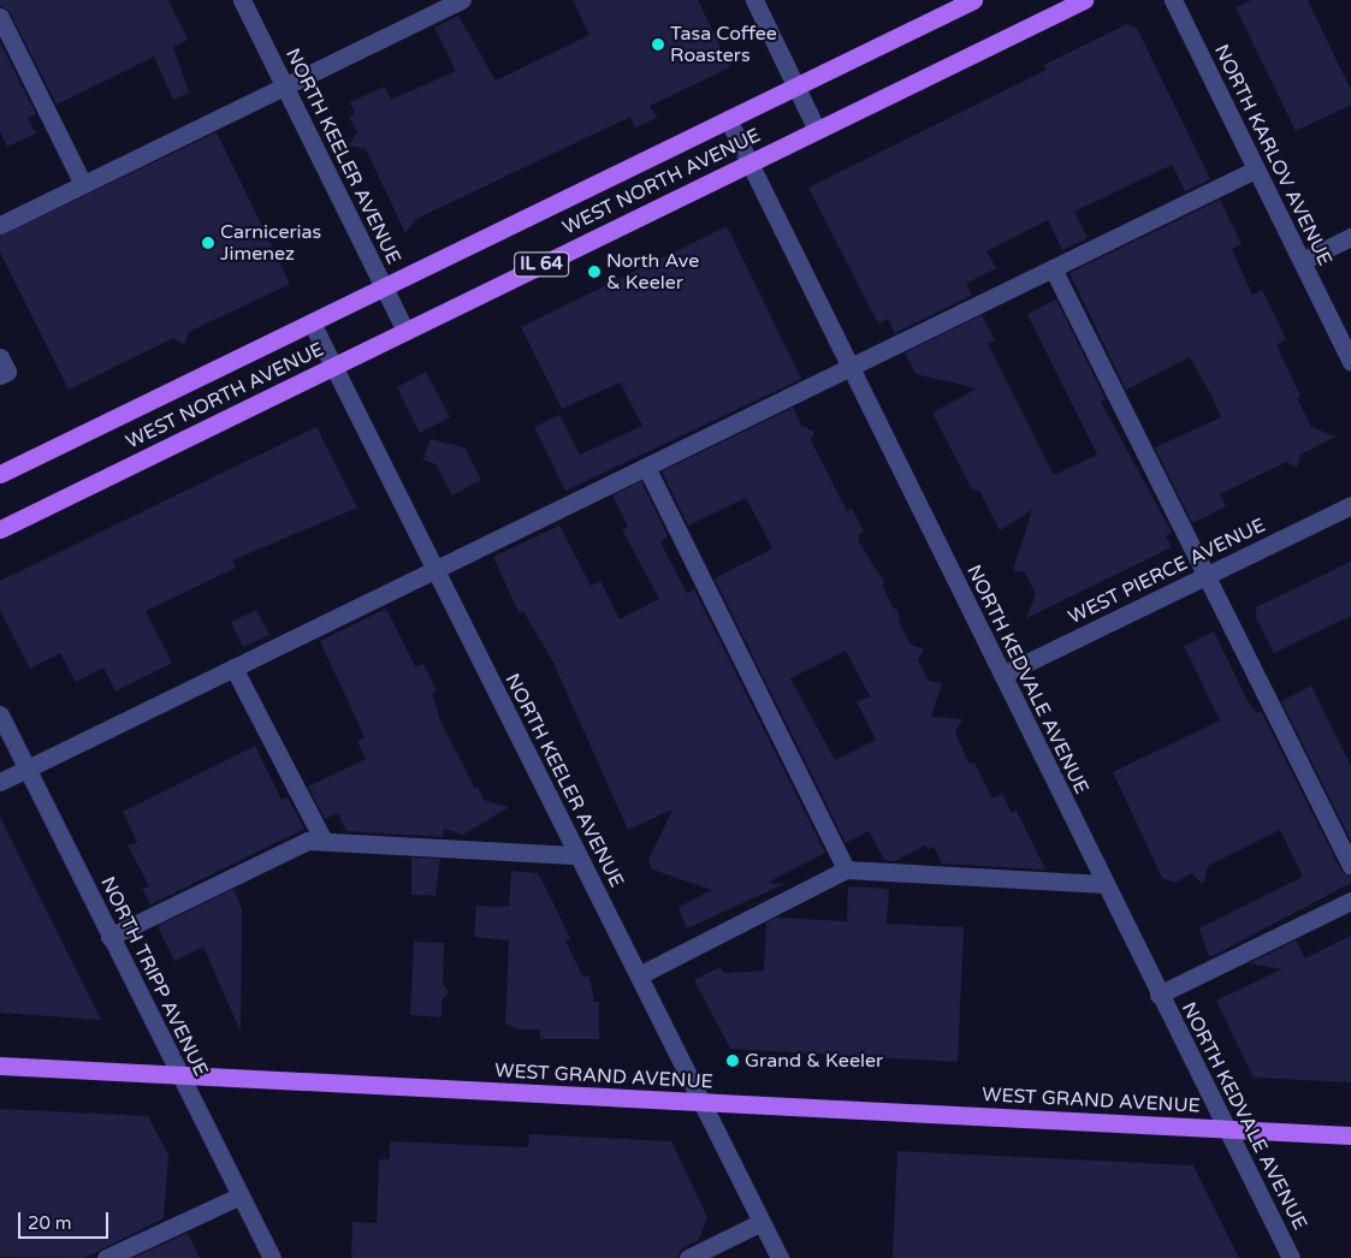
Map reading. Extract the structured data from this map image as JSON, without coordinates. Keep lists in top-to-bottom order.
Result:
{
  "streets": {
    "main road": ["WEST NORTH AVENUE", "IL 64", "WEST GRAND AVENUE"],
    "street": [
      "NORTH KARLOV AVENUE",
      "NORTH KEELER AVENUE",
      "WEST PIERCE AVENUE",
      "NORTH KEDVALE AVENUE",
      "NORTH TRIPP AVENUE"
    ]
  },
  "crossings": [
    ["NORTH KEELER AVENUE", "WEST NORTH AVENUE"],
    ["NORTH KEELER AVENUE", "WEST GRAND AVENUE"],
    ["WEST NORTH AVENUE", "NORTH KEDVALE AVENUE"],
    ["WEST PIERCE AVENUE", "NORTH KEDVALE AVENUE"],
    ["NORTH KEDVALE AVENUE", "WEST GRAND AVENUE"],
    ["NORTH TRIPP AVENUE", "WEST GRAND AVENUE"]
  ],
  "places": [
    "Tasa Coffee Roasters",
    "Carnicerias Jimenez",
    "North Ave & Keeler",
    "Grand & Keeler"
  ],
  "scale_bar": "20 m"
}
